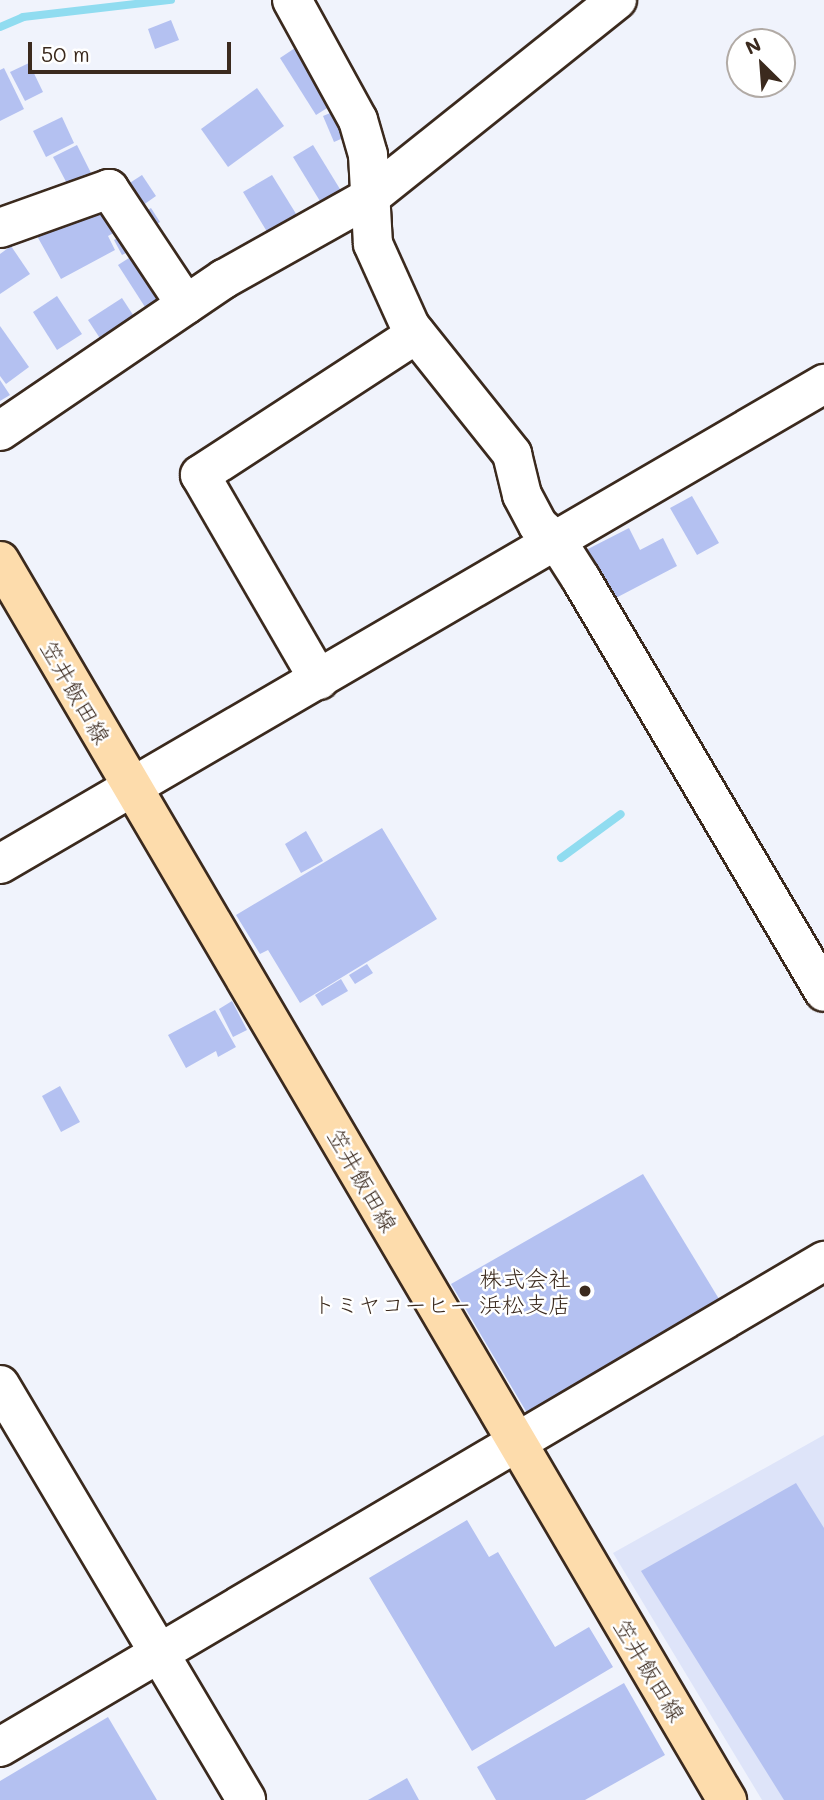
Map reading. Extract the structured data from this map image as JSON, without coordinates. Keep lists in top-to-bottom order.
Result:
{
  "streets": {
    "main road": ["笠井飯田線"]
  },
  "places": ["株式会社 トミヤコーヒー 浜松支店"],
  "scale_bar": "50 m",
  "north": "top left"
}
